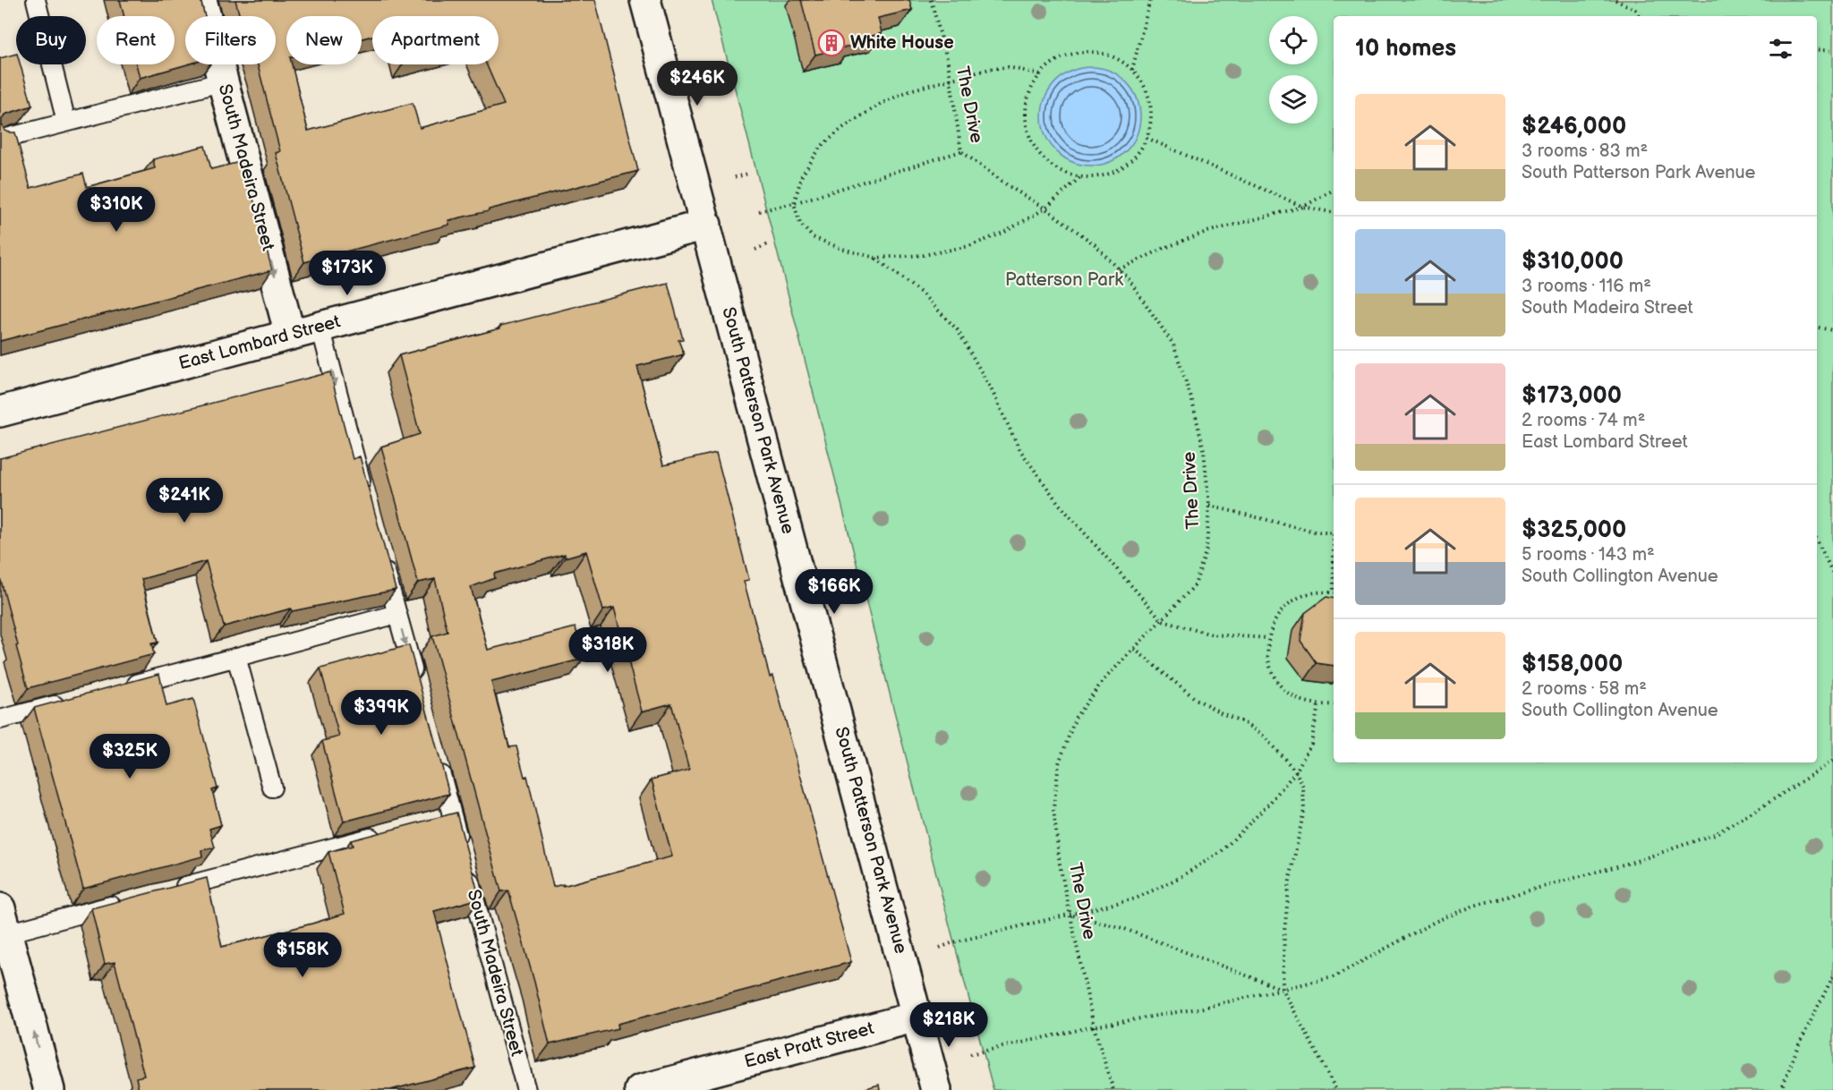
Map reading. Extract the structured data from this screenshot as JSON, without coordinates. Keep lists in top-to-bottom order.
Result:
{
  "streets": {
    "street": [
      "South Madeira Street",
      "East Lombard Street",
      "South Patterson Park Avenue",
      "East Pratt Street"
    ],
    "path": ["The Drive"]
  },
  "crossings": [
    ["South Madeira Street", "East Lombard Street"],
    ["East Lombard Street", "South Patterson Park Avenue"],
    ["South Patterson Park Avenue", "East Pratt Street"]
  ],
  "one_way": ["South Madeira Street"],
  "parks": ["Patterson Park"],
  "places": {
    "building": ["White House"]
  },
  "page": {
    "chip": [
      "Buy",
      "Rent",
      "Filters",
      "New",
      "Apartment"
    ],
    "heading": "10 homes",
    "price": [
      "$246K",
      "$310K",
      "$173K",
      "$241K",
      "$166K",
      "$318K",
      "$399K",
      "$325K",
      "$158K",
      "$218K"
    ],
    "list": [
      {
        "name": "$246,000",
        "note": "3 rooms · 83 m² · South Patterson Park Avenue"
      },
      {
        "name": "$310,000",
        "note": "3 rooms · 116 m² · South Madeira Street"
      },
      {
        "name": "$173,000",
        "note": "2 rooms · 74 m² · East Lombard Street"
      },
      {
        "name": "$325,000",
        "note": "5 rooms · 143 m² · South Collington Avenue"
      },
      {
        "name": "$158,000",
        "note": "2 rooms · 58 m² · South Collington Avenue"
      }
    ]
  }
}
